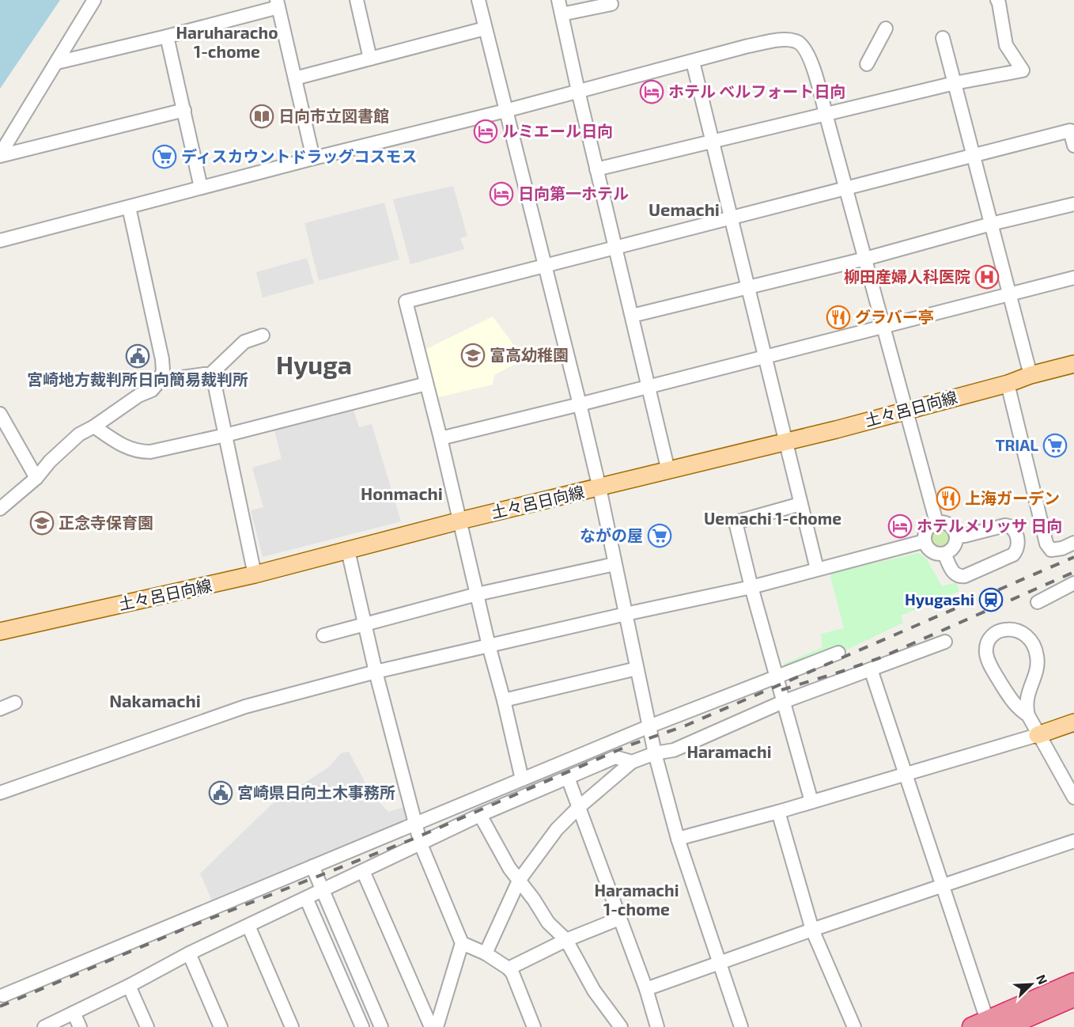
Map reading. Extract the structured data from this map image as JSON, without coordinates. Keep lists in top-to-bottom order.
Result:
{
  "streets": {
    "main road": ["土々呂日向線"]
  },
  "districts": [
    "Haruharacho 1-chome",
    "Uemachi",
    "Hyuga",
    "Honmachi",
    "Uemachi 1-chome",
    "Nakamachi",
    "Haramachi",
    "Haramachi 1-chome"
  ],
  "places": {
    "hotel": [
      "ホテル ベルフォート日向",
      "ルミエール日向",
      "日向第一ホテル",
      "ホテルメリッサ 日向"
    ],
    "library": ["日向市立図書館"],
    "supermarket": ["ディスカウントドラッグコスモス", "TRIAL", "ながの屋"],
    "hospital": ["柳田産婦人科医院"],
    "restaurant": ["グラバー亭", "上海ガーデン"],
    "school or university": ["富高幼稚園", "正念寺保育園"],
    "public building": ["宮崎地方裁判所日向簡易裁判所", "宮崎県日向土木事務所"],
    "station": ["Hyugashi"]
  },
  "north": "top right"
}
